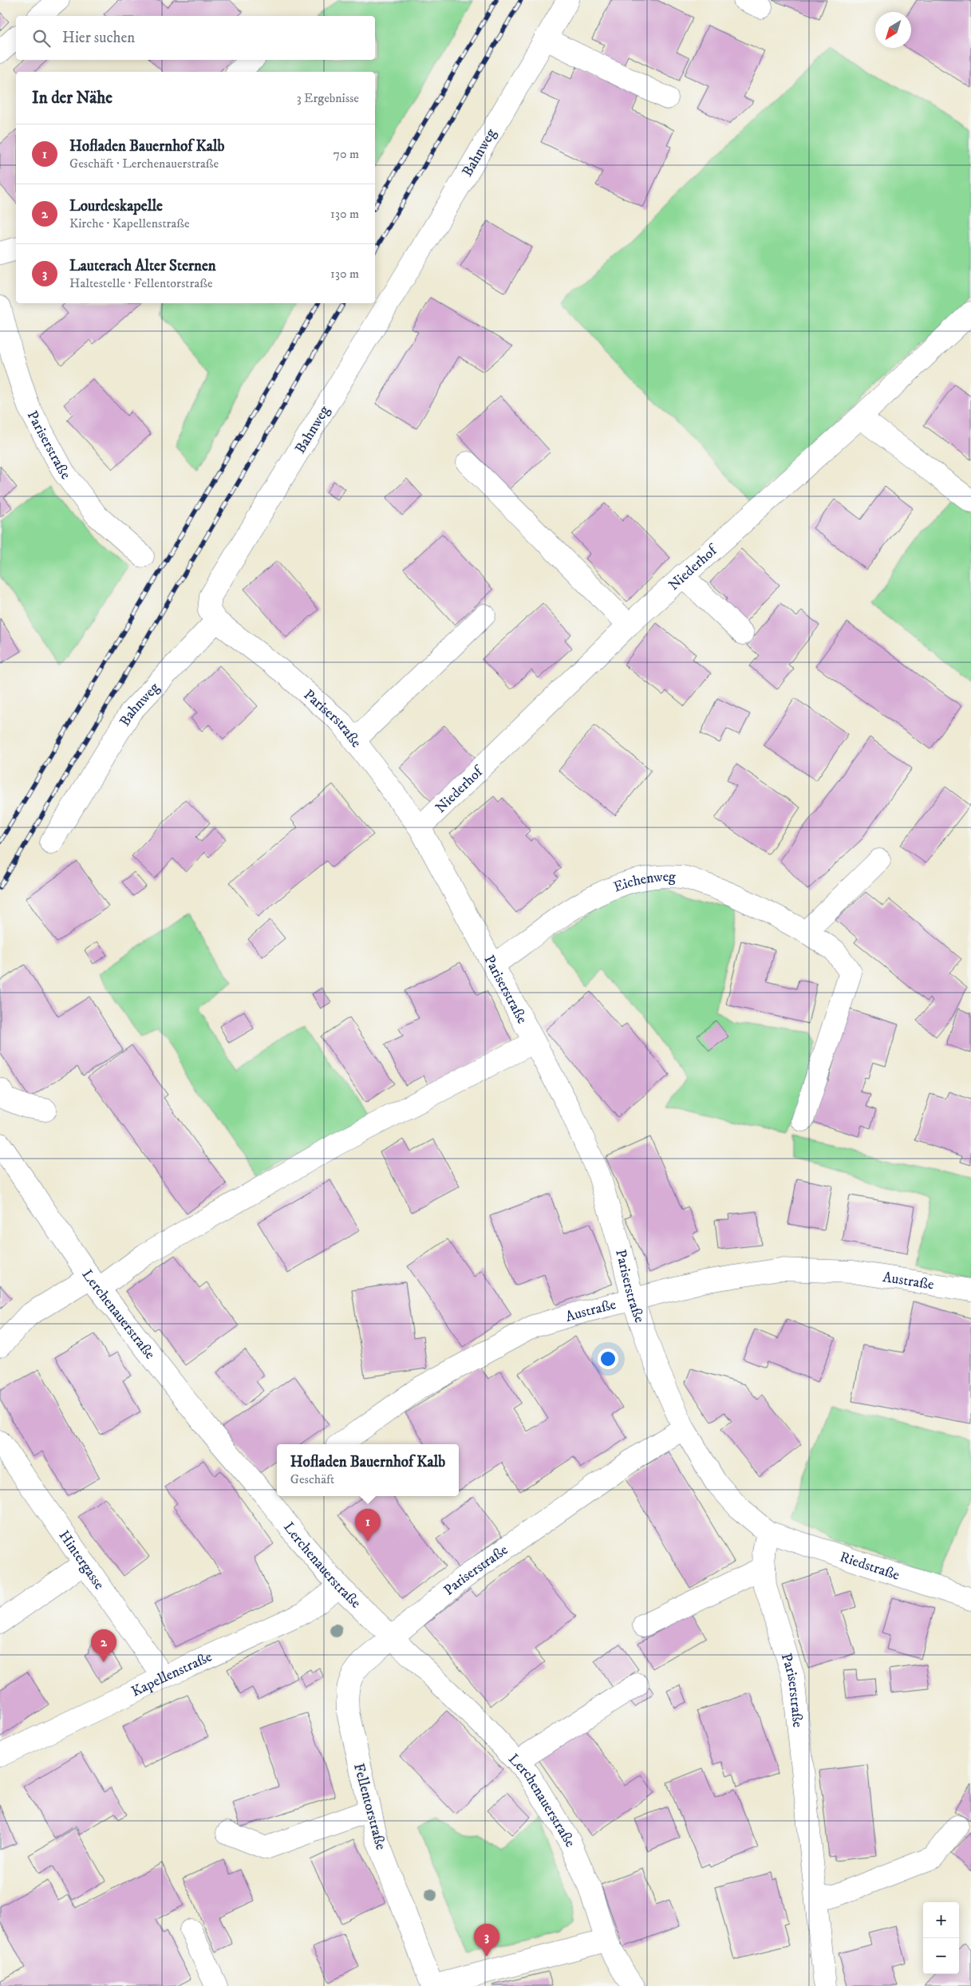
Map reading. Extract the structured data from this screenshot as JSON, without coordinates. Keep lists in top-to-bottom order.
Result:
{
  "streets": {
    "street": [
      "Bahnweg",
      "Pariserstraße",
      "Niederhof",
      "Eichenweg",
      "Austraße",
      "Lerchenauerstraße",
      "Hintergasse",
      "Riedstraße",
      "Kapellenstraße",
      "Fellentorstraße"
    ]
  },
  "crossings": [
    ["Bahnweg", "Pariserstraße"],
    ["Pariserstraße", "Niederhof"],
    ["Pariserstraße", "Eichenweg"],
    ["Pariserstraße", "Austraße"],
    ["Pariserstraße", "Lerchenauerstraße"],
    ["Pariserstraße", "Riedstraße"],
    ["Pariserstraße", "Fellentorstraße"],
    ["Lerchenauerstraße", "Kapellenstraße"],
    ["Lerchenauerstraße", "Fellentorstraße"],
    ["Hintergasse", "Kapellenstraße"]
  ],
  "north": "bottom left",
  "page": {
    "search": "Hier suchen",
    "heading": ["In der Nähe", "3 Ergebnisse"],
    "list": [
      {
        "mark": "1",
        "name": "Hofladen Bauernhof Kalb",
        "note": "Geschäft · Lerchenauerstraße",
        "value": "70 m"
      },
      {
        "mark": "2",
        "name": "Lourdeskapelle",
        "note": "Kirche · Kapellenstraße",
        "value": "130 m"
      },
      {
        "mark": "3",
        "name": "Lauterach Alter Sternen",
        "note": "Haltestelle · Fellentorstraße",
        "value": "130 m"
      }
    ],
    "popup": ["Hofladen Bauernhof Kalb", "Geschäft"],
    "pins": ["1", "2", "3"],
    "map_buttons": ["+", "−"]
  }
}
